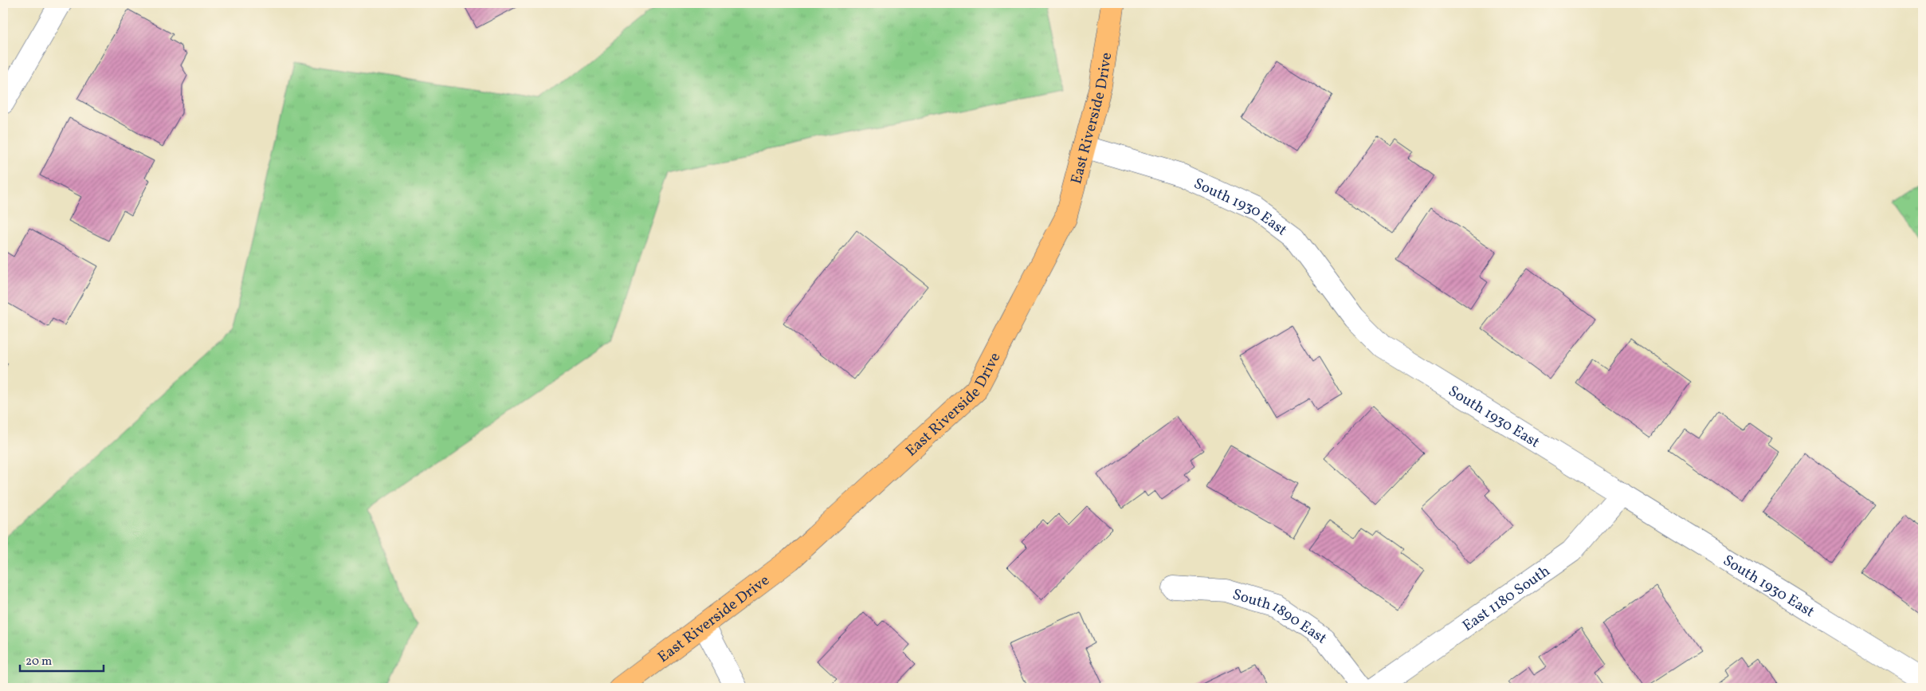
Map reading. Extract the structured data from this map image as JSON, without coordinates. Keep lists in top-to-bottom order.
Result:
{
  "streets": {
    "main road": ["East Riverside Drive"],
    "street": ["South 1930 East", "East 1180 South", "South 1890 East"]
  },
  "crossings": [
    ["East Riverside Drive", "South 1930 East"],
    ["South 1930 East", "East 1180 South"]
  ],
  "scale_bar": "20 m"
}
